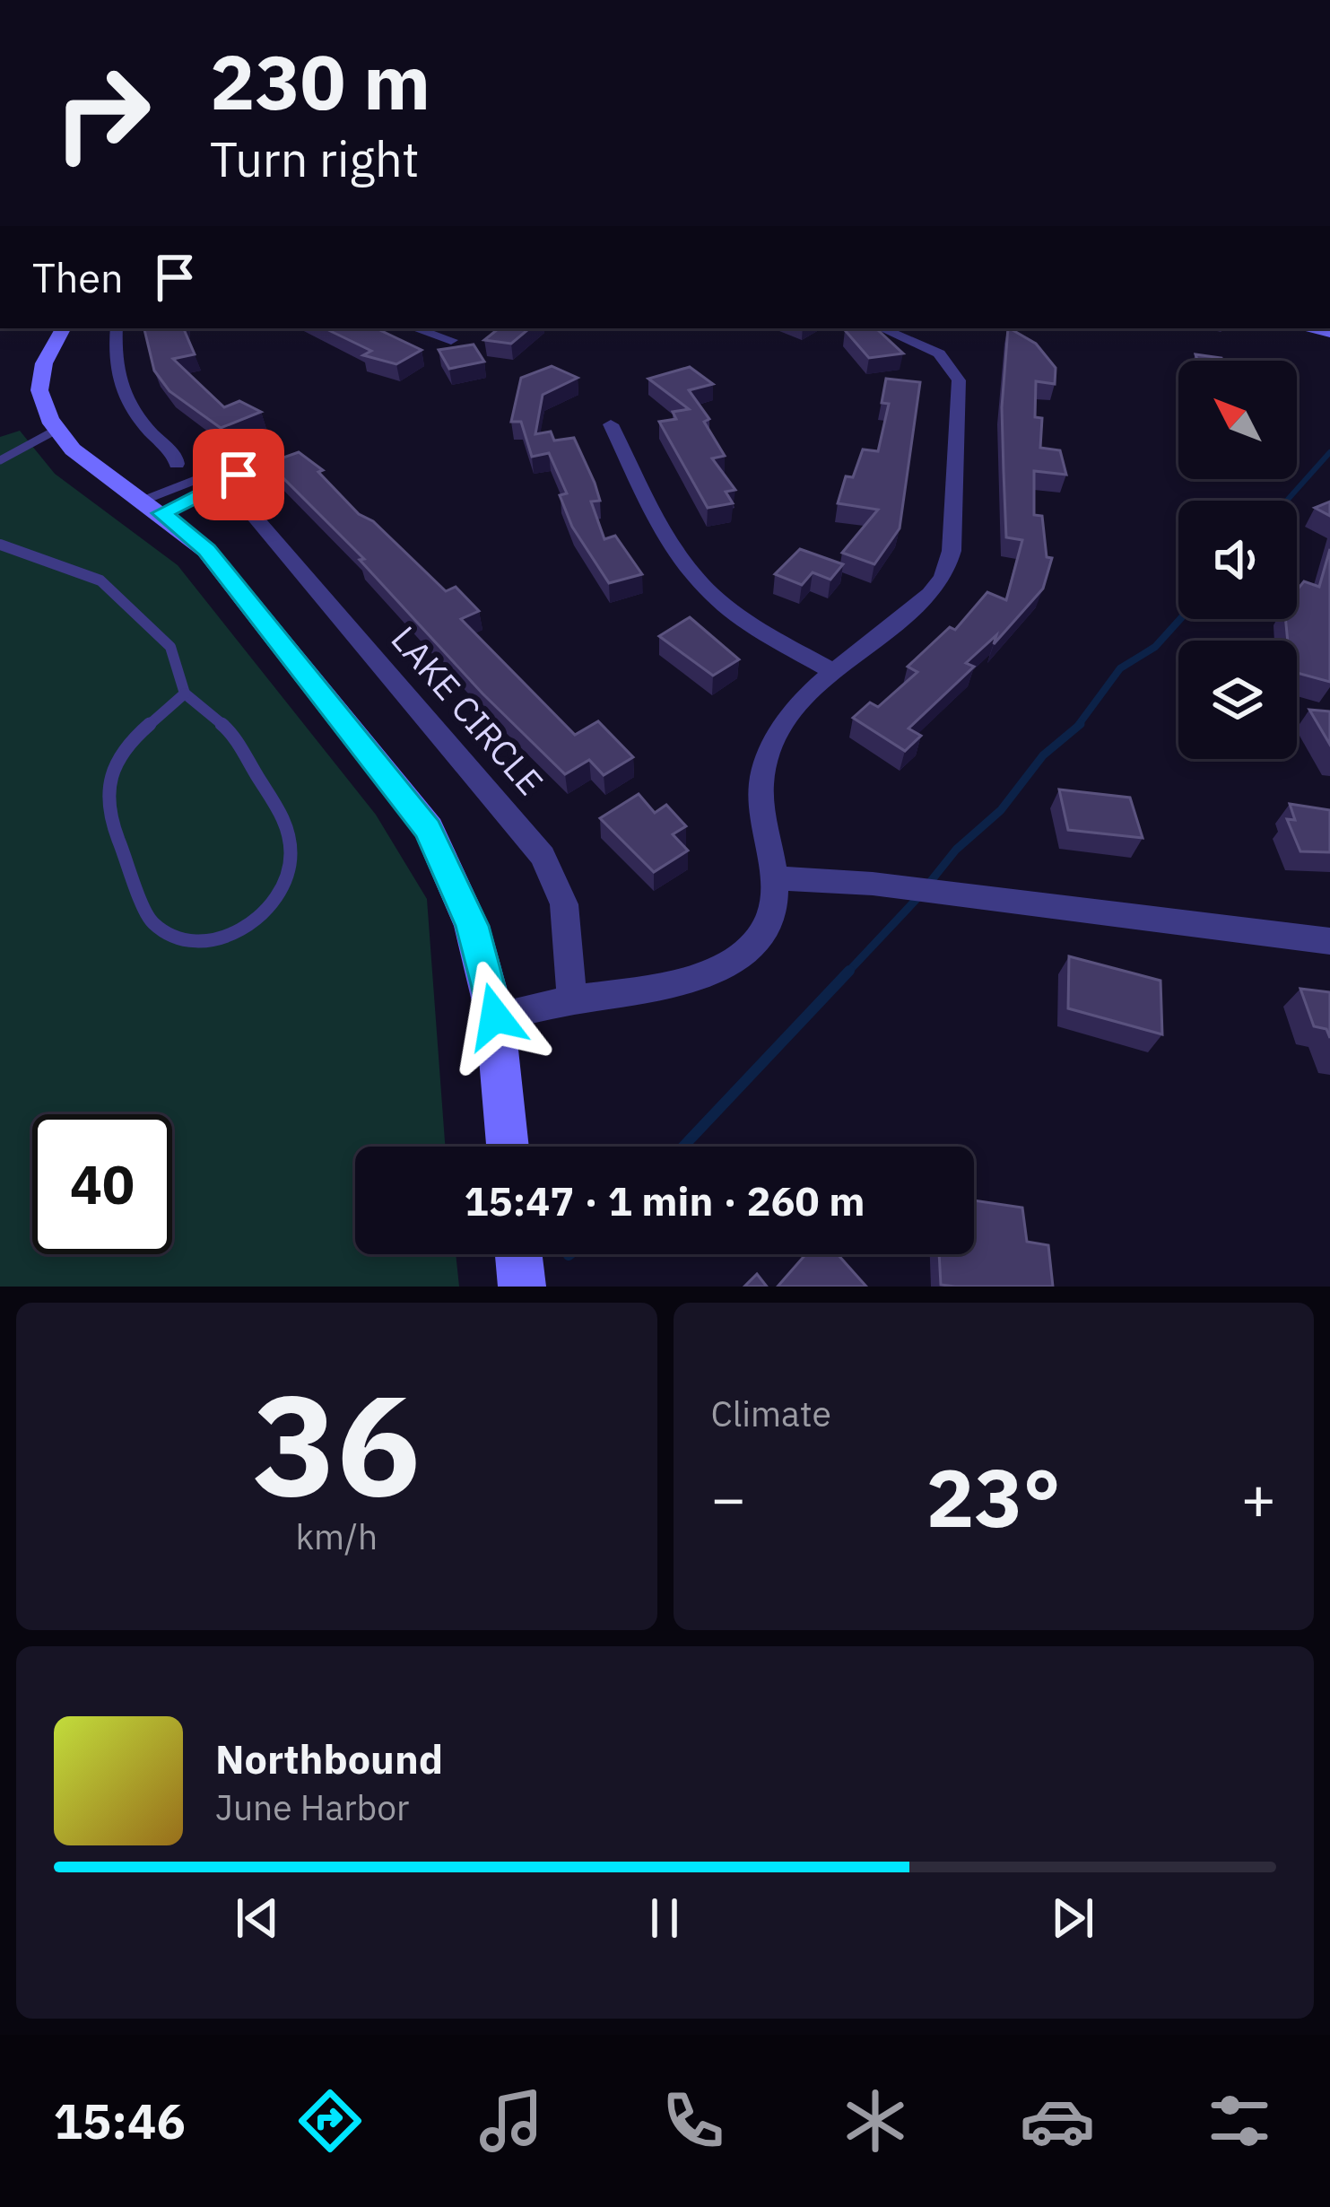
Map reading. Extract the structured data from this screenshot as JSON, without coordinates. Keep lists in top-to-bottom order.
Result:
{
  "streets": {
    "street": ["LAKE CIRCLE"]
  },
  "north": "top left",
  "page": {
    "turn": ["230 m", "Turn right"],
    "then": "Then",
    "limit": "40",
    "trip": "15:47 · 1 min · 260 m",
    "tile": [
      ["36", "km/h"],
      "Climate"
    ],
    "heat": ["−", "23°", "+"],
    "song": ["Northbound", "June Harbor"],
    "tabs": "15:46"
  }
}
